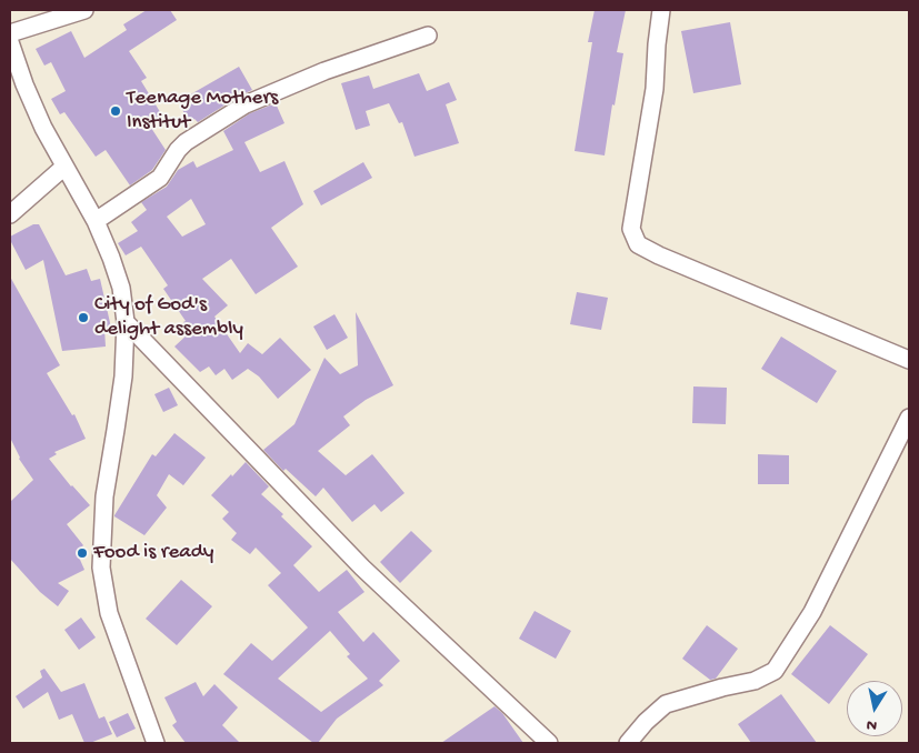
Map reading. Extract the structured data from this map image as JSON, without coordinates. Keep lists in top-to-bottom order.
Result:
{
  "places": ["Teenage Mothers Institut", "City of God's delight assembly", "Food is ready"],
  "north": "bottom"
}
